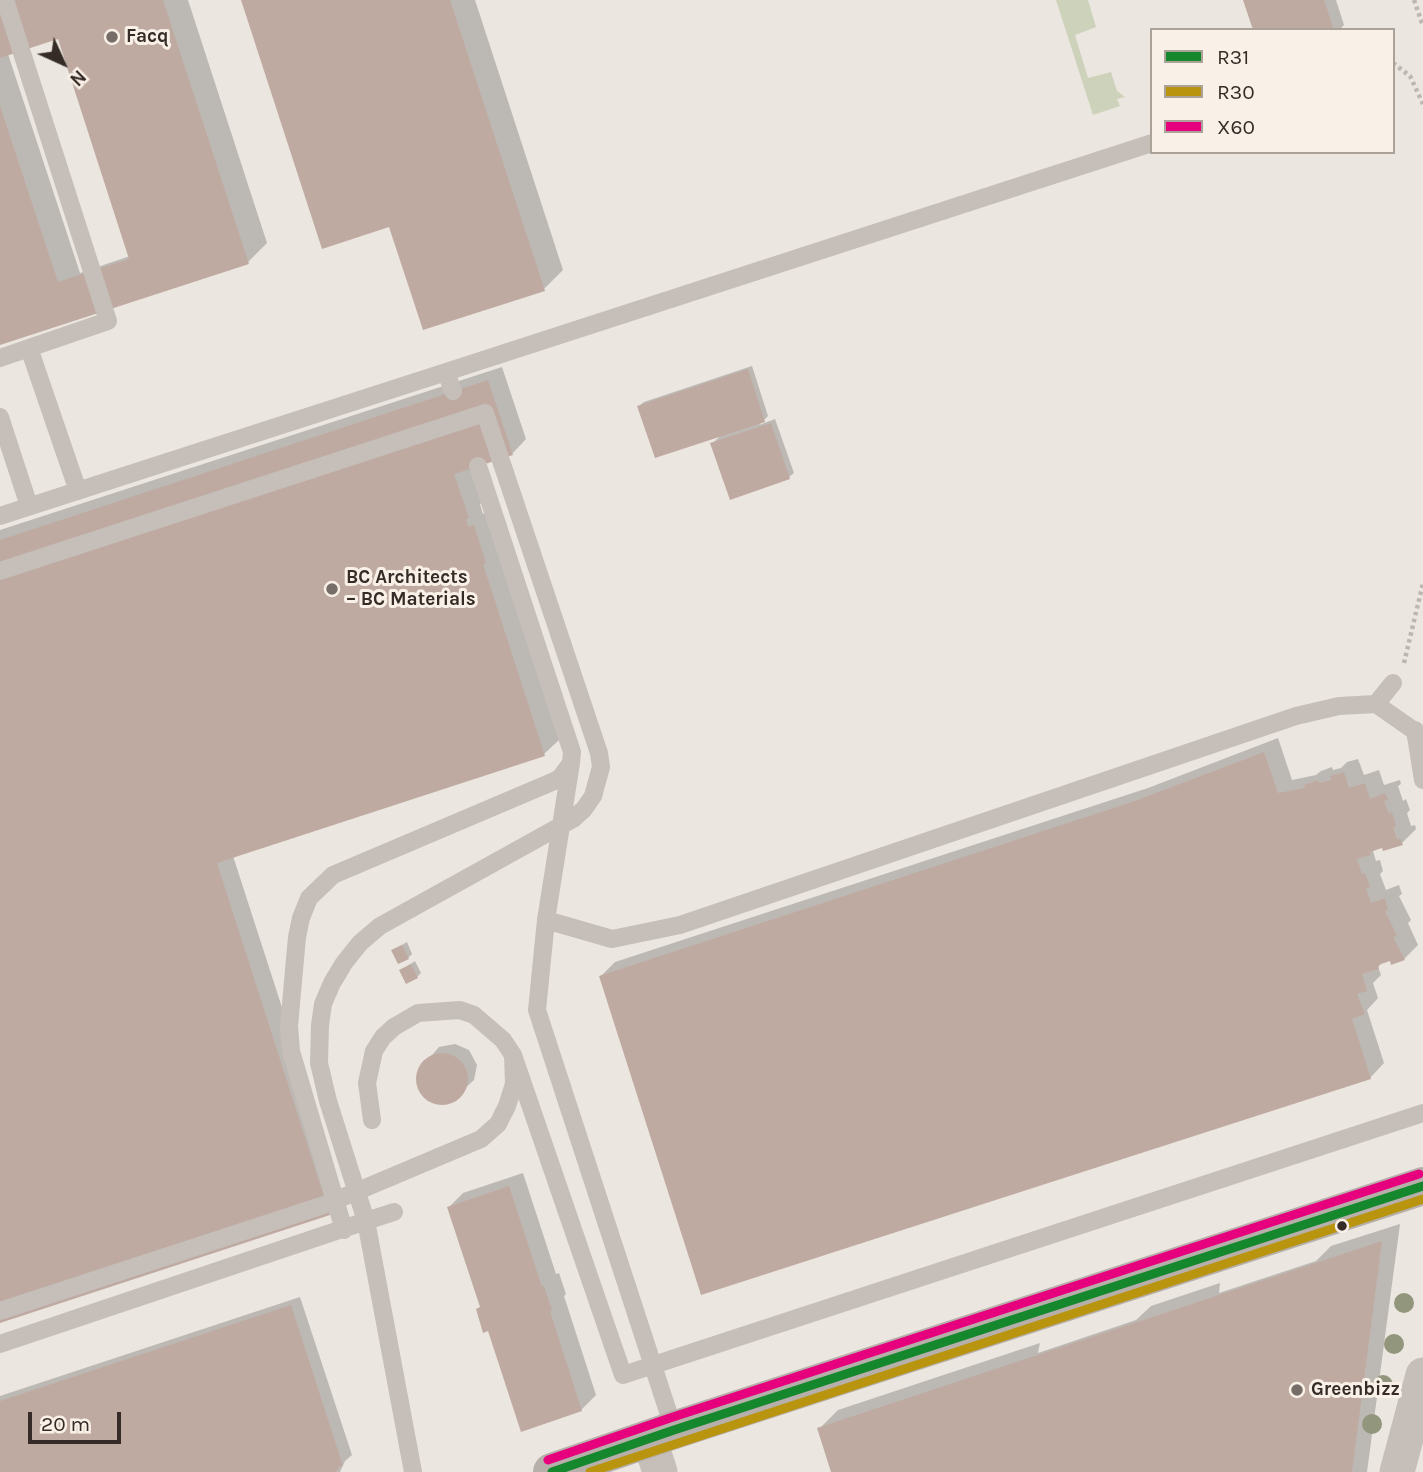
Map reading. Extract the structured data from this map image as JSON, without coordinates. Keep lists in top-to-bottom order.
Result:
{
  "places": ["Facq", "BC Architects – BC Materials", "Greenbizz"],
  "lines": ["transit line X60", "transit line R31", "transit line R30"],
  "legend": ["R31", "R30", "X60"],
  "scale_bar": "20 m",
  "north": "bottom right"
}
